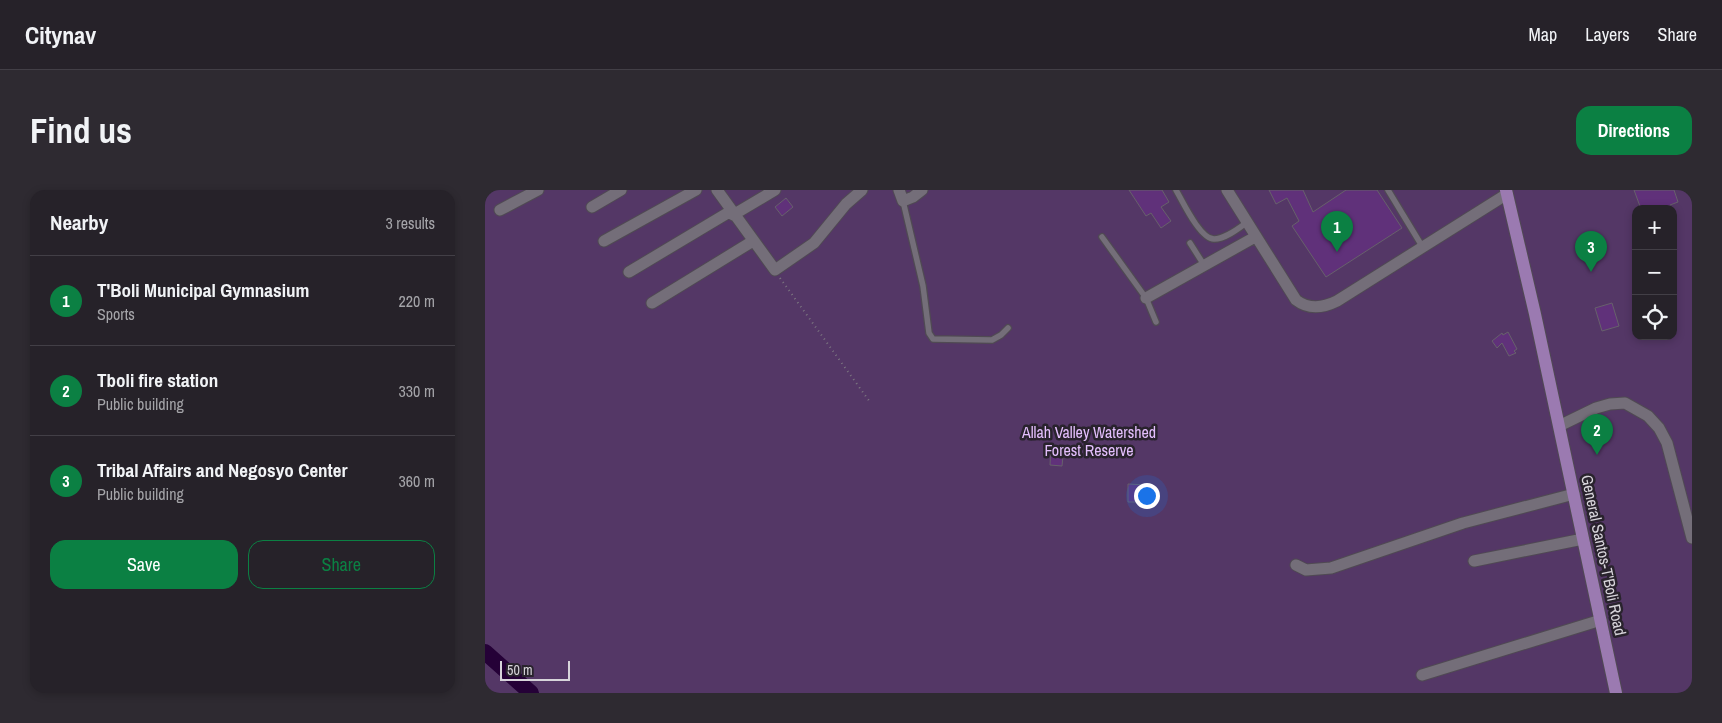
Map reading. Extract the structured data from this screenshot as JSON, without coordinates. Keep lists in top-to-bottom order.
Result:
{
  "streets": {
    "main road": ["General Santos-T'Boli Road"]
  },
  "parks": ["Allah Valley Watershed Forest Reserve"],
  "scale_bar": "50 m",
  "page": {
    "header": "Citynav",
    "nav": ["Map", "Layers", "Share"],
    "buttons": [
      "Directions",
      ["Save", "Share"]
    ],
    "title": "Find us",
    "heading": ["Nearby", "3 results"],
    "map_buttons": ["+", "−"],
    "pins": ["1", "3", "2"],
    "list": [
      {
        "mark": "1",
        "name": "T'Boli Municipal Gymnasium",
        "note": "Sports",
        "value": "220 m"
      },
      {
        "mark": "2",
        "name": "Tboli fire station",
        "note": "Public building",
        "value": "330 m"
      },
      {
        "mark": "3",
        "name": "Tribal Affairs and Negosyo Center",
        "note": "Public building",
        "value": "360 m"
      }
    ],
    "scale": "50 m"
  }
}
